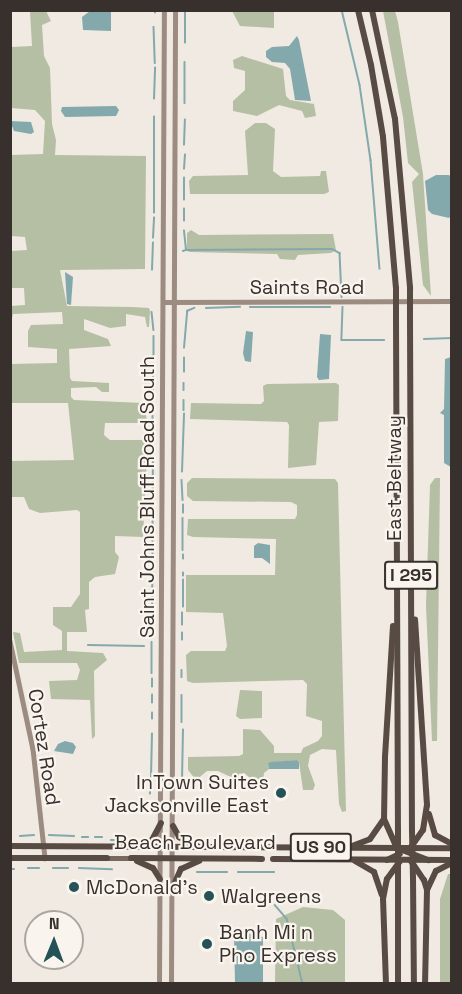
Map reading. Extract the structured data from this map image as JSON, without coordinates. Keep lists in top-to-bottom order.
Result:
{
  "streets": {
    "highway": [
      "East Beltway",
      "I 295",
      "Beach Boulevard",
      "US 90"
    ],
    "main road": ["Saints Road", "Saint Johns Bluff Road South", "Cortez Road"]
  },
  "crossings": [
    ["Saints Road", "Saint Johns Bluff Road South"],
    ["Saint Johns Bluff Road South", "Beach Boulevard"],
    ["Saint Johns Bluff Road South", "US 90"],
    ["Cortez Road", "Beach Boulevard"],
    ["Cortez Road", "US 90"],
    ["Beach Boulevard", "US 90"]
  ],
  "places": [
    "InTown Suites Jacksonville East",
    "McDonald's",
    "Walgreens",
    "Banh Mi n Pho Express"
  ],
  "north": "top"
}
